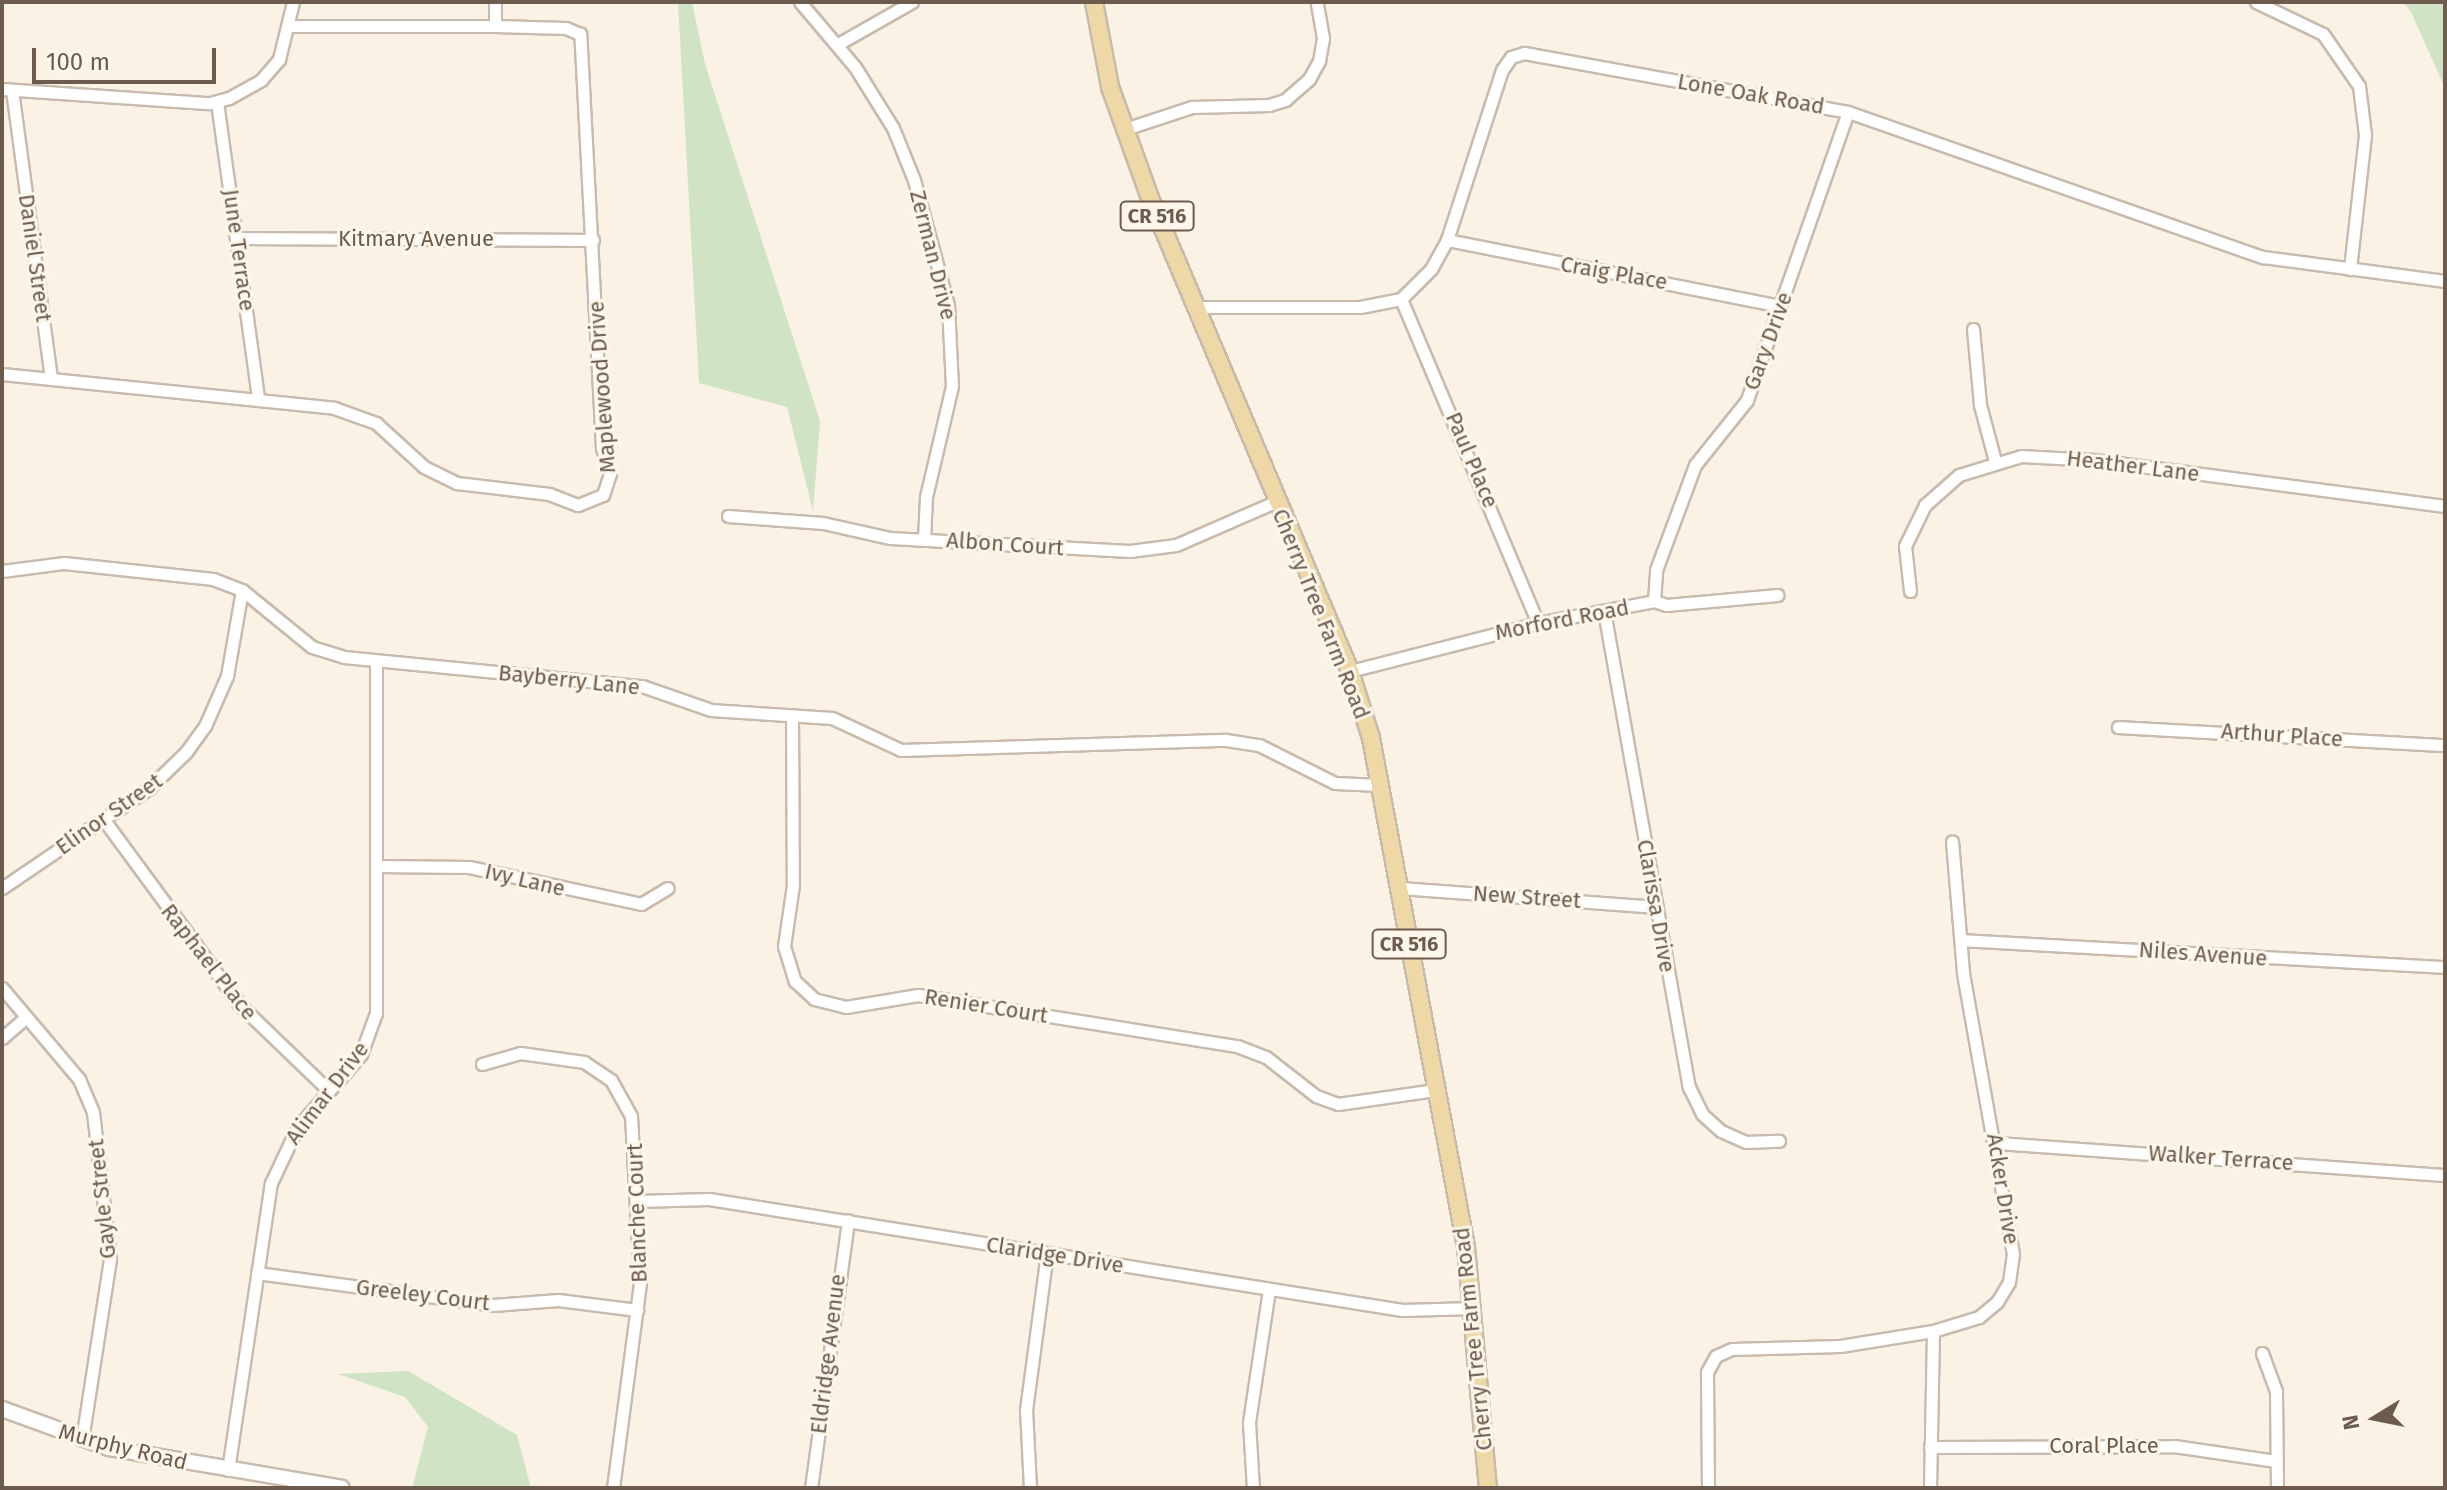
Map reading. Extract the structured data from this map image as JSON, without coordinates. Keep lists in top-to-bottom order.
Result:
{
  "streets": {
    "main road": ["CR 516", "Cherry Tree Farm Road"],
    "street": [
      "Lone Oak Road",
      "Kitmary Avenue",
      "June Terrace",
      "Zerman Drive",
      "Daniel Street",
      "Craig Place",
      "Gary Drive",
      "Maplewood Drive",
      "Paul Place",
      "Heather Lane",
      "Albon Court",
      "Morford Road",
      "Bayberry Lane",
      "Arthur Place",
      "Elinor Street",
      "Ivy Lane",
      "New Street",
      "Clarissa Drive",
      "Niles Avenue",
      "Raphael Place",
      "Renier Court",
      "Alimar Drive",
      "Walker Terrace",
      "Acker Drive",
      "Gayle Street",
      "Blanche Court",
      "Claridge Drive",
      "Greeley Court",
      "Eldridge Avenue",
      "Coral Place",
      "Murphy Road"
    ]
  },
  "crossings": [
    ["Lone Oak Road", "Craig Place"],
    ["Lone Oak Road", "Gary Drive"],
    ["Lone Oak Road", "Paul Place"],
    ["Kitmary Avenue", "June Terrace"],
    ["Kitmary Avenue", "Maplewood Drive"],
    ["June Terrace", "Maplewood Drive"],
    ["Zerman Drive", "Albon Court"],
    ["Daniel Street", "Maplewood Drive"],
    ["Craig Place", "Gary Drive"],
    ["Gary Drive", "Morford Road"],
    ["Paul Place", "Morford Road"],
    ["Albon Court", "Cherry Tree Farm Road"],
    ["Cherry Tree Farm Road", "Morford Road"],
    ["Cherry Tree Farm Road", "Bayberry Lane"],
    ["Cherry Tree Farm Road", "New Street"],
    ["Cherry Tree Farm Road", "Renier Court"],
    ["Cherry Tree Farm Road", "Claridge Drive"],
    ["Morford Road", "Clarissa Drive"],
    ["Bayberry Lane", "Elinor Street"],
    ["Bayberry Lane", "Renier Court"],
    ["Bayberry Lane", "Alimar Drive"],
    ["Elinor Street", "Raphael Place"],
    ["Ivy Lane", "Alimar Drive"],
    ["New Street", "Clarissa Drive"],
    ["Niles Avenue", "Acker Drive"],
    ["Raphael Place", "Alimar Drive"],
    ["Alimar Drive", "Greeley Court"],
    ["Alimar Drive", "Murphy Road"],
    ["Walker Terrace", "Acker Drive"],
    ["Gayle Street", "Murphy Road"],
    ["Blanche Court", "Claridge Drive"],
    ["Blanche Court", "Greeley Court"],
    ["Claridge Drive", "Eldridge Avenue"]
  ],
  "scale_bar": "100 m",
  "north": "left"
}
